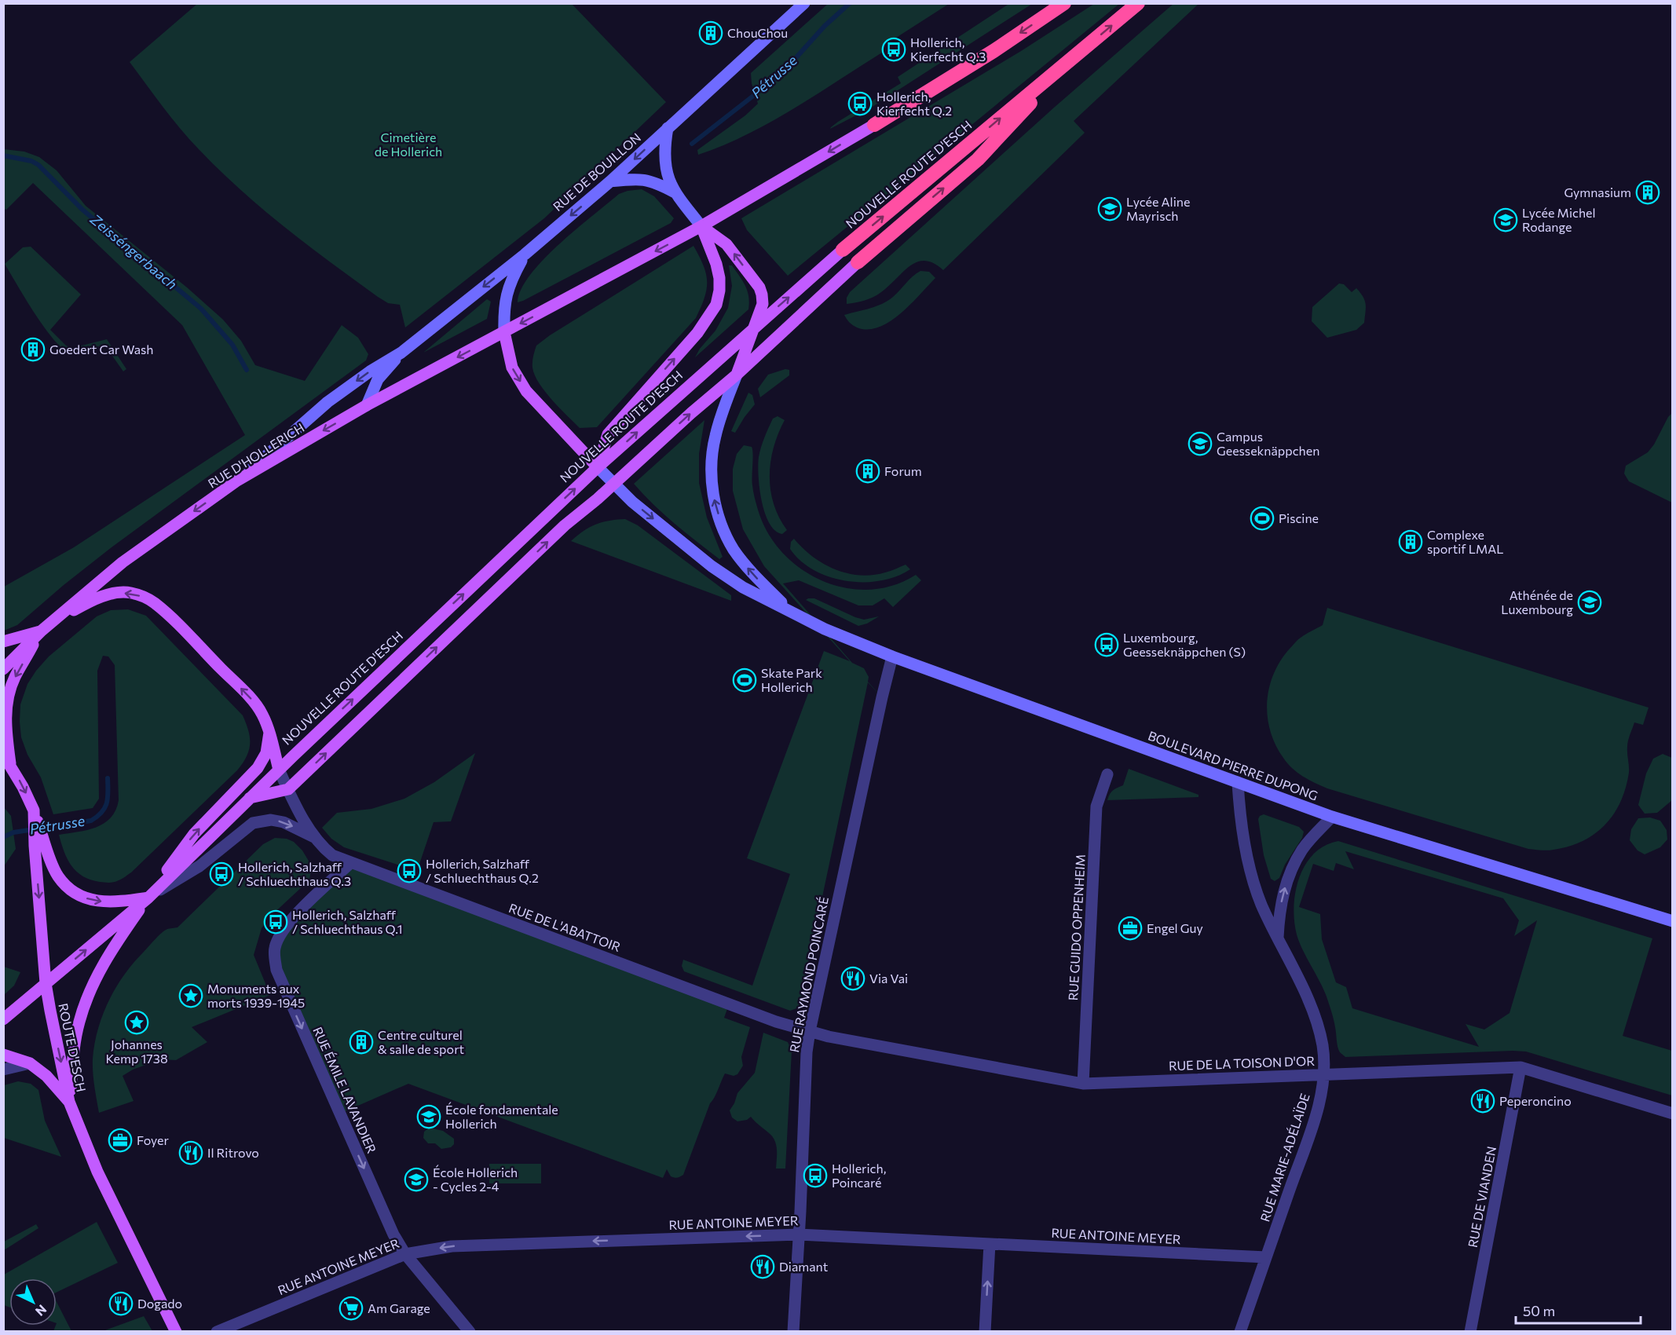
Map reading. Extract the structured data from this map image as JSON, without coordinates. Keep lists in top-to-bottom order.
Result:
{
  "streets": {
    "highway": ["NOUVELLE ROUTE D'ESCH"],
    "main road": ["RUE D'HOLLERICH", "ROUTE D'ESCH"],
    "street": [
      "RUE DE BOUILLON",
      "BOULEVARD PIERRE DUPONG",
      "RUE DE L'ABATTOIR",
      "RUE GUIDO OPPENHEIM",
      "RUE RAYMOND POINCARÉ",
      "RUE DE LA TOISON D'OR",
      "RUE ÉMILE LAVANDIER",
      "RUE MARIE-ADÉLAÏDE",
      "RUE DE VIANDEN",
      "RUE ANTOINE MEYER"
    ]
  },
  "crossings": [
    ["RUE DE BOUILLON", "RUE D'HOLLERICH"],
    ["NOUVELLE ROUTE D'ESCH", "BOULEVARD PIERRE DUPONG"],
    ["NOUVELLE ROUTE D'ESCH", "RUE DE L'ABATTOIR"],
    ["NOUVELLE ROUTE D'ESCH", "ROUTE D'ESCH"],
    ["BOULEVARD PIERRE DUPONG", "RUE RAYMOND POINCARÉ"],
    ["BOULEVARD PIERRE DUPONG", "RUE MARIE-ADÉLAÏDE"],
    ["RUE DE L'ABATTOIR", "RUE RAYMOND POINCARÉ"],
    ["RUE DE L'ABATTOIR", "RUE DE LA TOISON D'OR"],
    ["RUE DE L'ABATTOIR", "RUE ÉMILE LAVANDIER"],
    ["RUE GUIDO OPPENHEIM", "RUE DE LA TOISON D'OR"],
    ["RUE RAYMOND POINCARÉ", "RUE DE LA TOISON D'OR"],
    ["RUE RAYMOND POINCARÉ", "RUE ANTOINE MEYER"],
    ["RUE DE LA TOISON D'OR", "RUE MARIE-ADÉLAÏDE"],
    ["RUE DE LA TOISON D'OR", "RUE DE VIANDEN"],
    ["RUE ÉMILE LAVANDIER", "RUE ANTOINE MEYER"],
    ["RUE MARIE-ADÉLAÏDE", "RUE ANTOINE MEYER"]
  ],
  "one_way": [
    "RUE DE BOUILLON",
    "RUE D'HOLLERICH",
    "ROUTE D'ESCH",
    "RUE ÉMILE LAVANDIER",
    "RUE ANTOINE MEYER"
  ],
  "water": ["Pétrusse", "Zeisséngerbaach"],
  "parks": ["Cimetière de Hollerich"],
  "places": {
    "building": [
      "ChouChou",
      "Gymnasium",
      "Goedert Car Wash",
      "Forum",
      "Complexe sportif LMAL",
      "Centre culturel & salle de sport"
    ],
    "bus stop": [
      "Hollerich, Kierfecht Q.3",
      "Hollerich, Kierfecht Q.2",
      "Luxembourg, Geesseknäppchen (S)",
      "Hollerich, Salzhaff / Schluechthaus Q.2",
      "Hollerich, Salzhaff / Schluechthaus Q.3",
      "Hollerich, Salzhaff / Schluechthaus Q.1",
      "Hollerich, Poincaré"
    ],
    "school or university": [
      "Lycée Aline Mayrisch",
      "Lycée Michel Rodange",
      "Campus Geesseknäppchen",
      "Athénée de Luxembourg",
      "École fondamentale Hollerich",
      "École Hollerich - Cycles 2-4"
    ],
    "sports": ["Piscine", "Skate Park Hollerich"],
    "office": ["Engel Guy", "Foyer"],
    "restaurant": [
      "Via Vai",
      "Peperoncino",
      "Il Ritrovo",
      "Diamant",
      "Dogado"
    ],
    "place": ["Monuments aux morts 1939-1945", "Johannes Kemp 1738"],
    "supermarket": ["Am Garage"]
  },
  "scale_bar": "50 m",
  "north": "bottom right"
}
